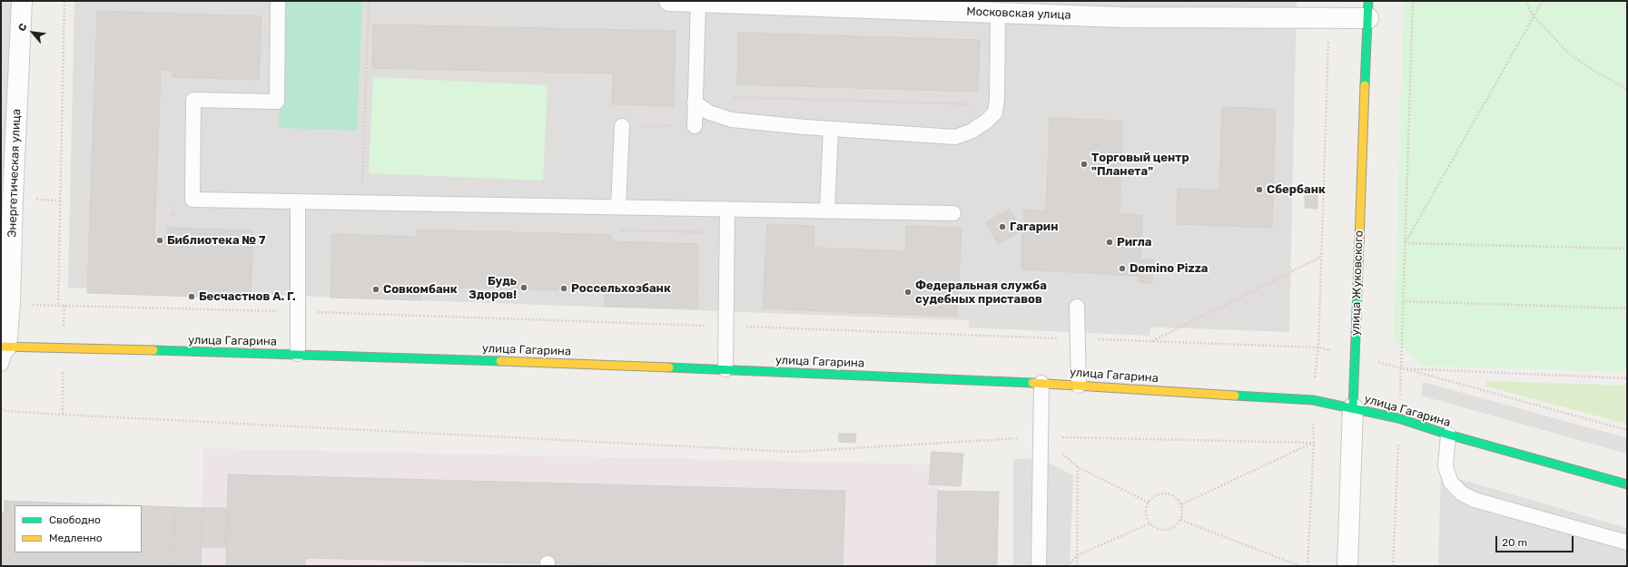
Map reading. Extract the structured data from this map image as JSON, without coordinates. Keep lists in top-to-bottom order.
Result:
{
  "streets": {
    "main road": ["улица Жуковского", "улица Гагарина"],
    "street": ["Московская улица", "Энергетическая улица"]
  },
  "crossings": [
    ["Московская улица", "улица Жуковского"],
    ["Энергетическая улица", "улица Гагарина"],
    ["улица Жуковского", "улица Гагарина"]
  ],
  "places": [
    "Торговый центр \"Планета\"",
    "Сбербанк",
    "Гагарин",
    "Библиотека № 7",
    "Ригла",
    "Domino Pizza",
    "Будь Здоров!",
    "Россельхозбанк",
    "Совкомбанк",
    "Федеральная служба судебных приставов",
    "Бесчастнов А. Г."
  ],
  "legend": ["Свободно", "Медленно"],
  "scale_bar": "20 m",
  "north": "top left"
}
